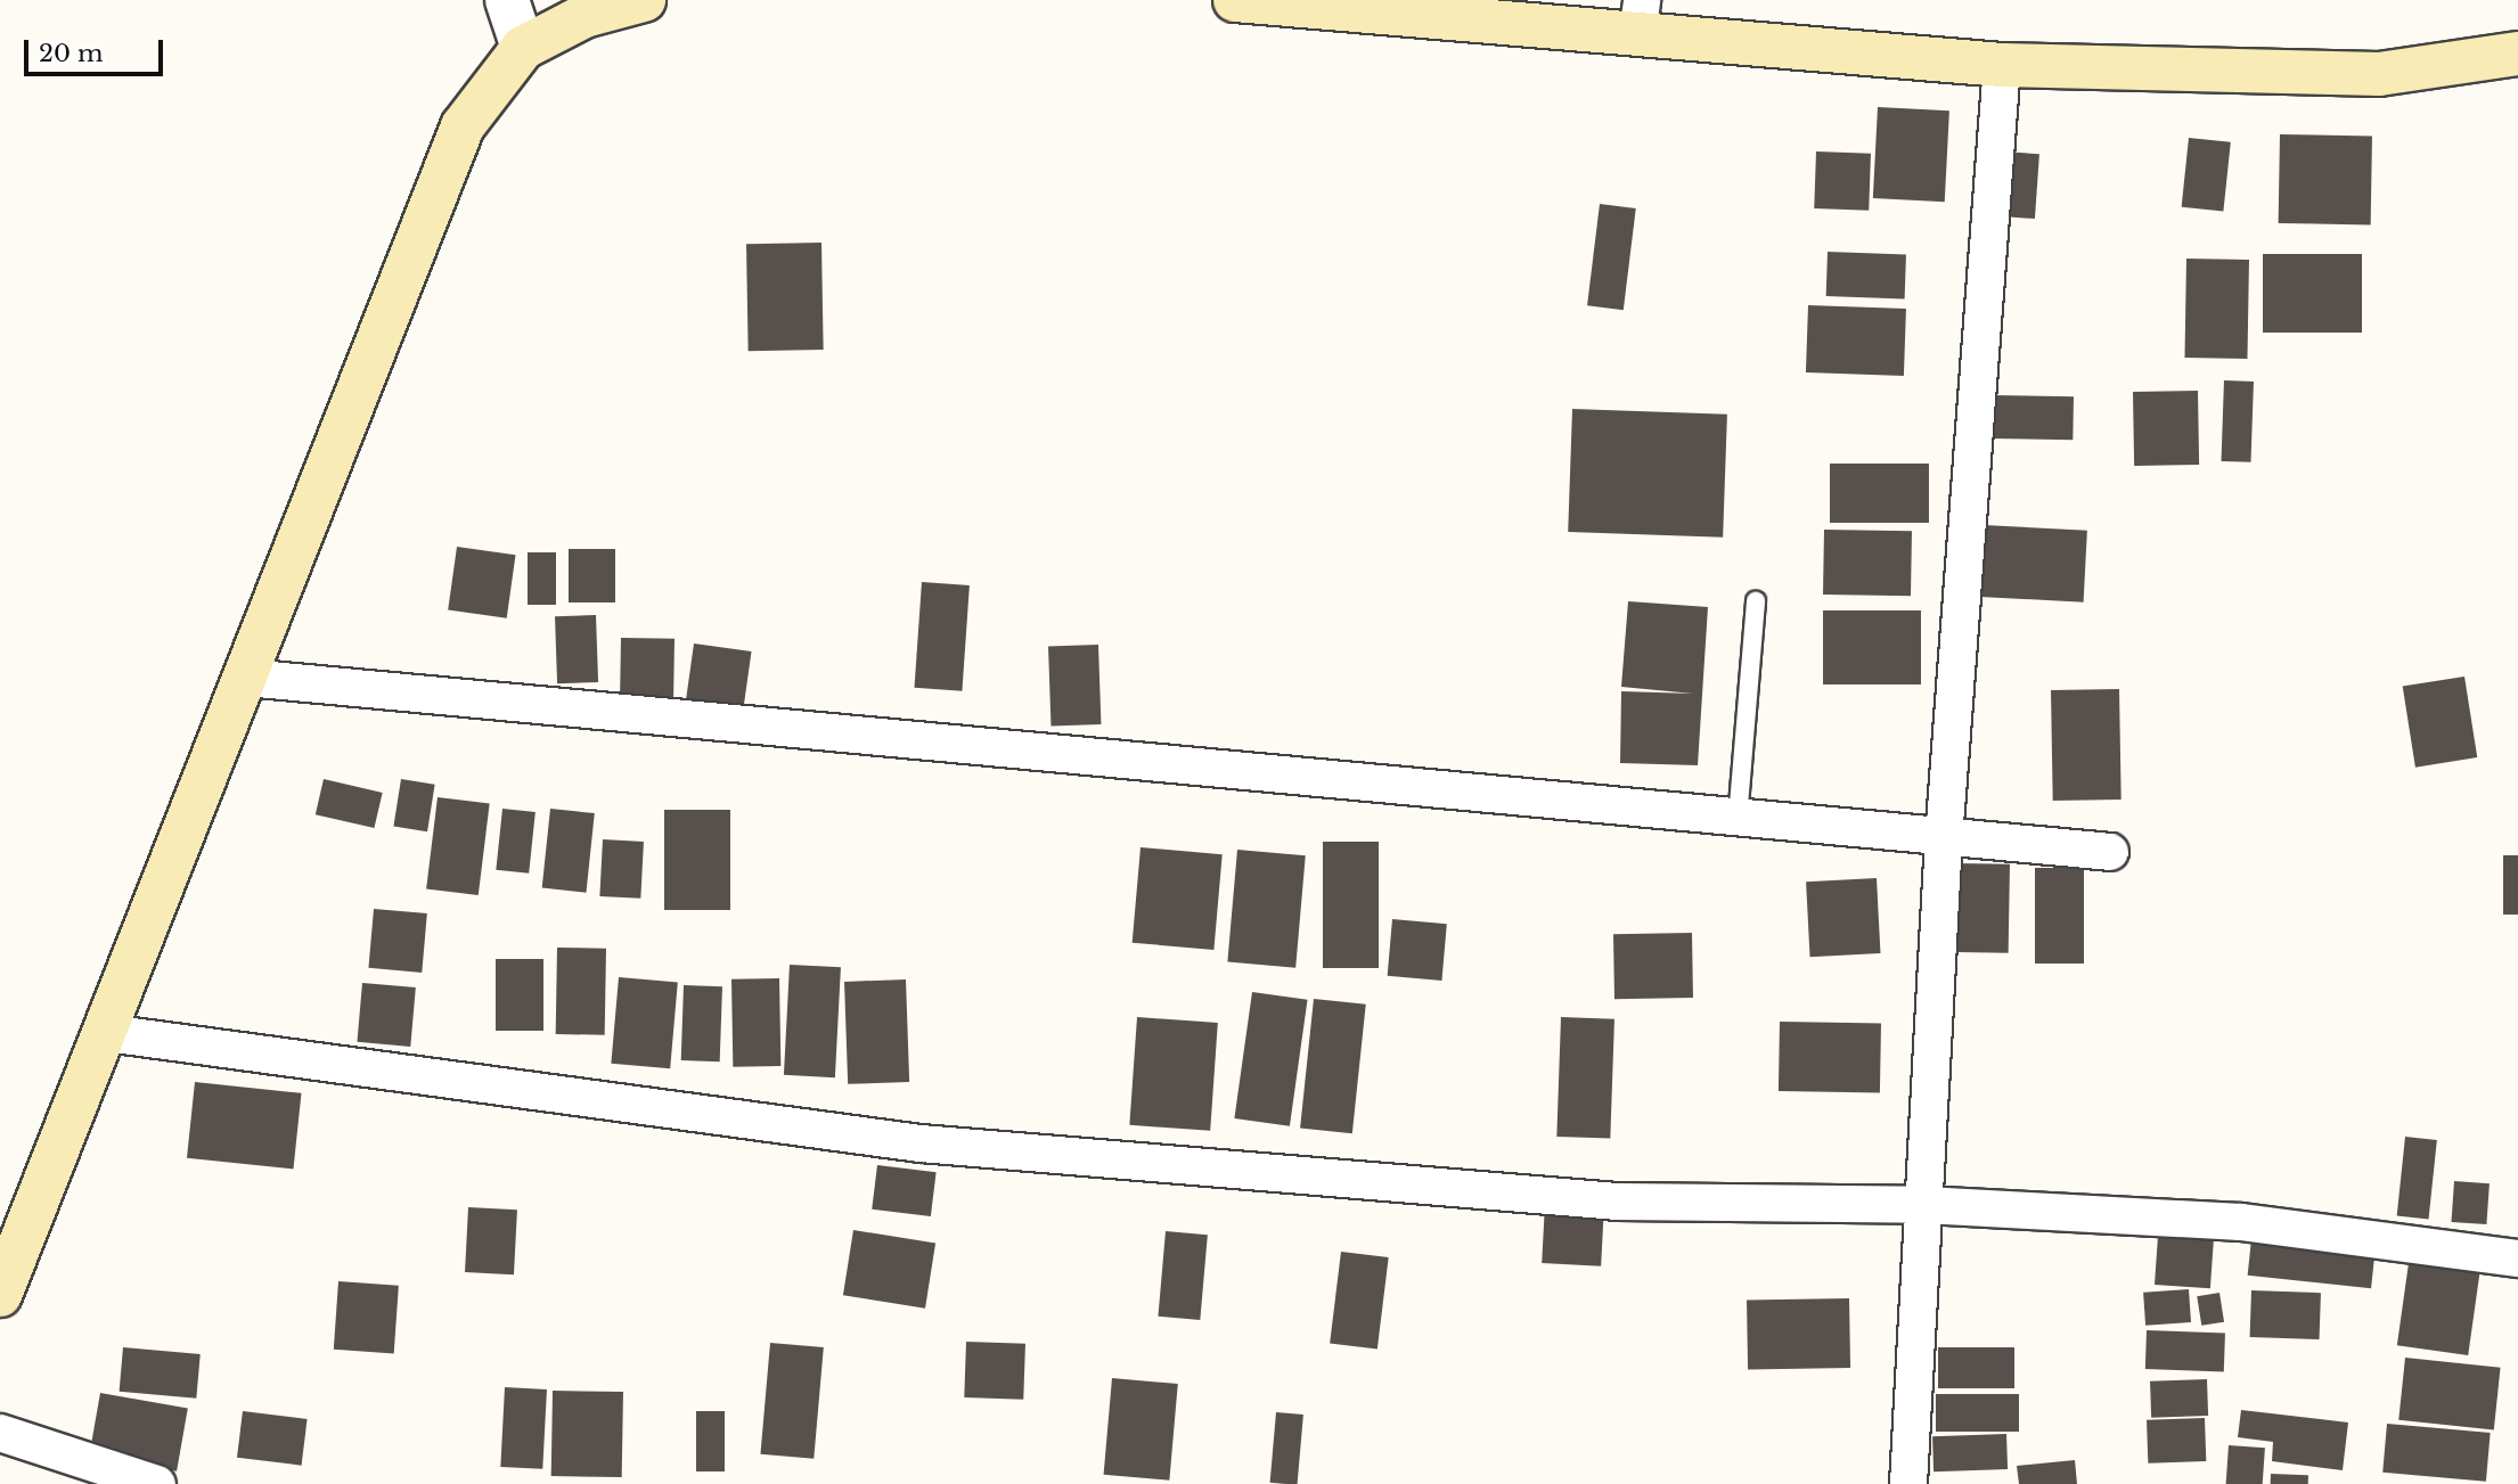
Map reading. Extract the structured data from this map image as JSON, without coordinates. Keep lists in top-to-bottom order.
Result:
{
  "scale_bar": "20 m"
}
